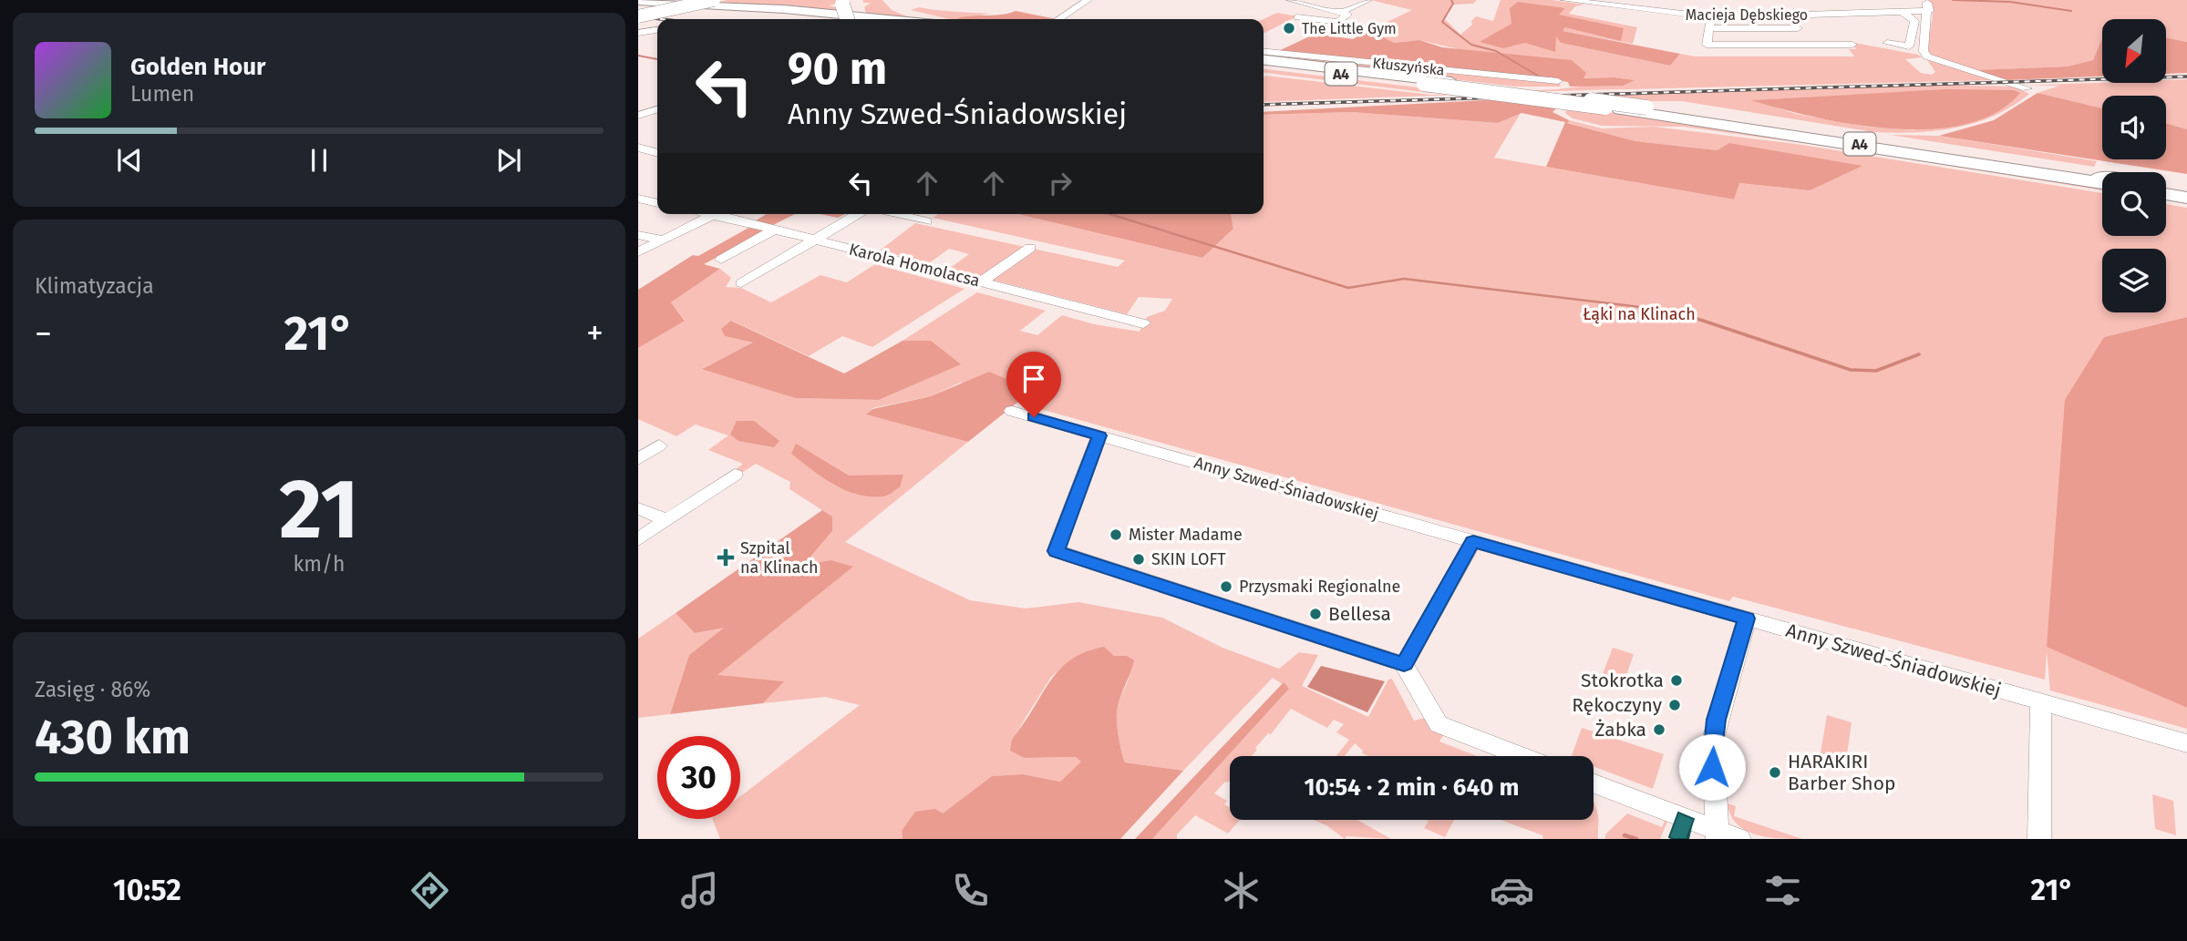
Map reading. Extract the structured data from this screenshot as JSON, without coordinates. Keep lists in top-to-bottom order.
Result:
{
  "streets": {
    "highway": ["A4"],
    "street": [
      "Macieja Dębskiego",
      "Kłuszyńska",
      "Karola Homolacsa",
      "Anny Szwed-Śniadowskiej"
    ]
  },
  "parks": ["Łąki na Klinach"],
  "places": {
    "other": [
      "The Little Gym",
      "Mister Madame",
      "SKIN LOFT",
      "Przysmaki Regionalne",
      "Bellesa",
      "Stokrotka",
      "Rękoczyny",
      "Żabka",
      "HARAKIRI Barber Shop"
    ],
    "health": ["Szpital na Klinach"]
  },
  "north": "bottom left",
  "page": {
    "turn": ["90 m", "Anny Szwed-Śniadowskiej"],
    "song": ["Golden Hour", "Lumen"],
    "tile": [
      "Klimatyzacja",
      ["21", "km/h"],
      ["Zasięg · 86%", "430 km"]
    ],
    "heat": ["−", "21°", "+"],
    "limit": "30",
    "trip": "10:54 · 2 min · 640 m",
    "tabs": ["10:52", "21°"]
  }
}
